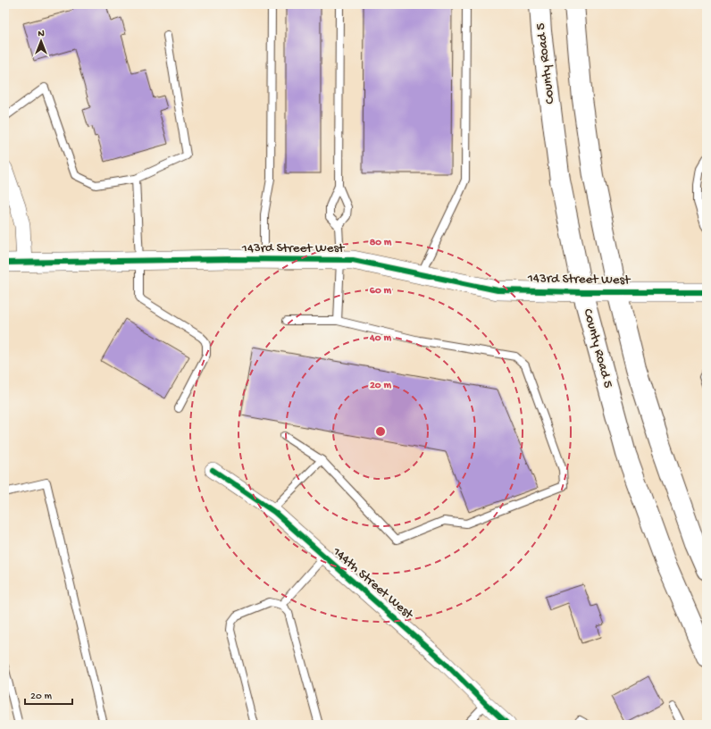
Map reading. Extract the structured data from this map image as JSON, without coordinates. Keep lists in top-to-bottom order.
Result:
{
  "streets": {
    "main road": ["County Road 5"],
    "street": ["143rd Street West", "144th Street West"]
  },
  "crossings": [
    ["County Road 5", "143rd Street West"]
  ],
  "scale_bar": "20 m",
  "north": "top",
  "rings": [
    "80 m",
    "60 m",
    "40 m",
    "20 m"
  ]
}
